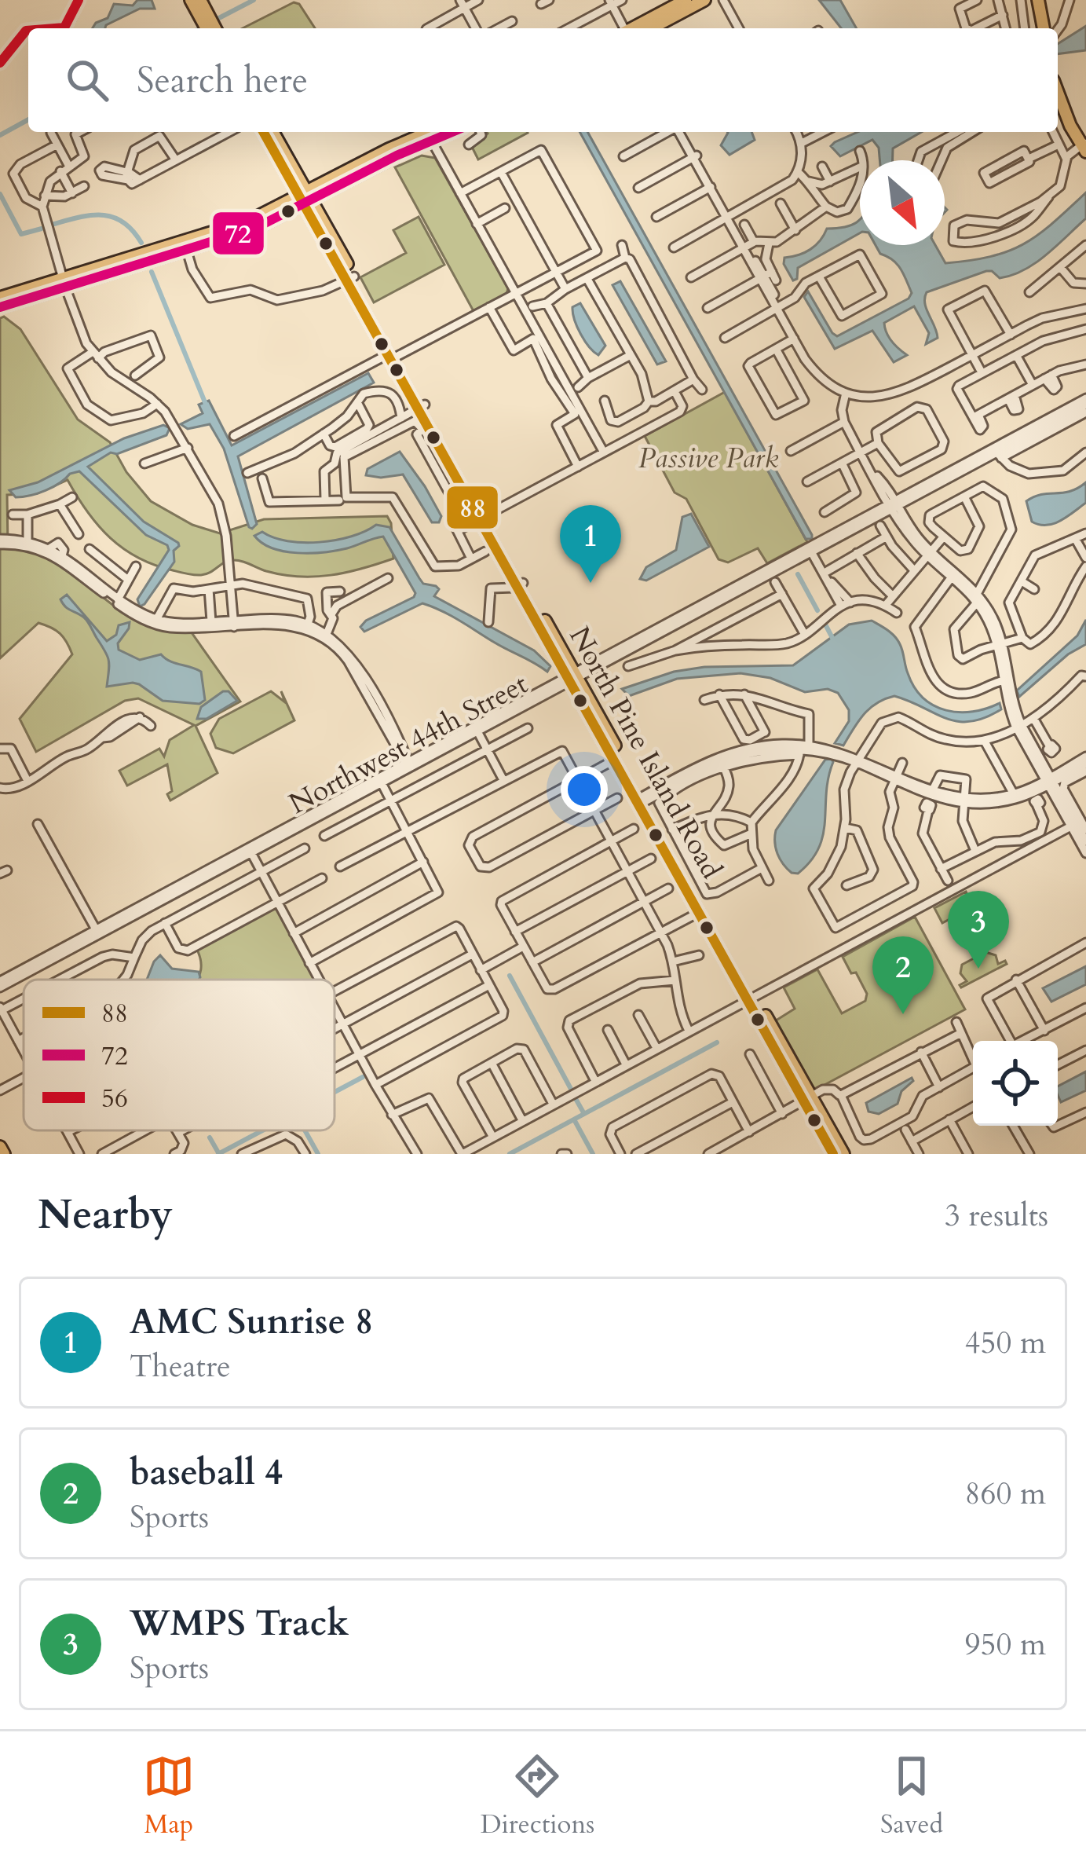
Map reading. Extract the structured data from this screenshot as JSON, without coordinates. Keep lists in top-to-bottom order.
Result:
{
  "streets": {
    "main road": ["North Pine Island Road"],
    "street": ["Northwest 44th Street"]
  },
  "crossings": [
    ["Northwest 44th Street", "North Pine Island Road"]
  ],
  "parks": ["Passive Park"],
  "lines": ["transit line 56", "transit line 88", "transit line 72"],
  "legend": ["88", "72", "56"],
  "north": "bottom right",
  "page": {
    "search": "Search here",
    "pins": ["1", "3", "2"],
    "heading": ["Nearby", "3 results"],
    "list": [
      {
        "mark": "1",
        "name": "AMC Sunrise 8",
        "note": "Theatre",
        "value": "450 m"
      },
      {
        "mark": "2",
        "name": "baseball 4",
        "note": "Sports",
        "value": "860 m"
      },
      {
        "mark": "3",
        "name": "WMPS Track",
        "note": "Sports",
        "value": "950 m"
      }
    ],
    "nav": ["Map", "Directions", "Saved"]
  }
}
